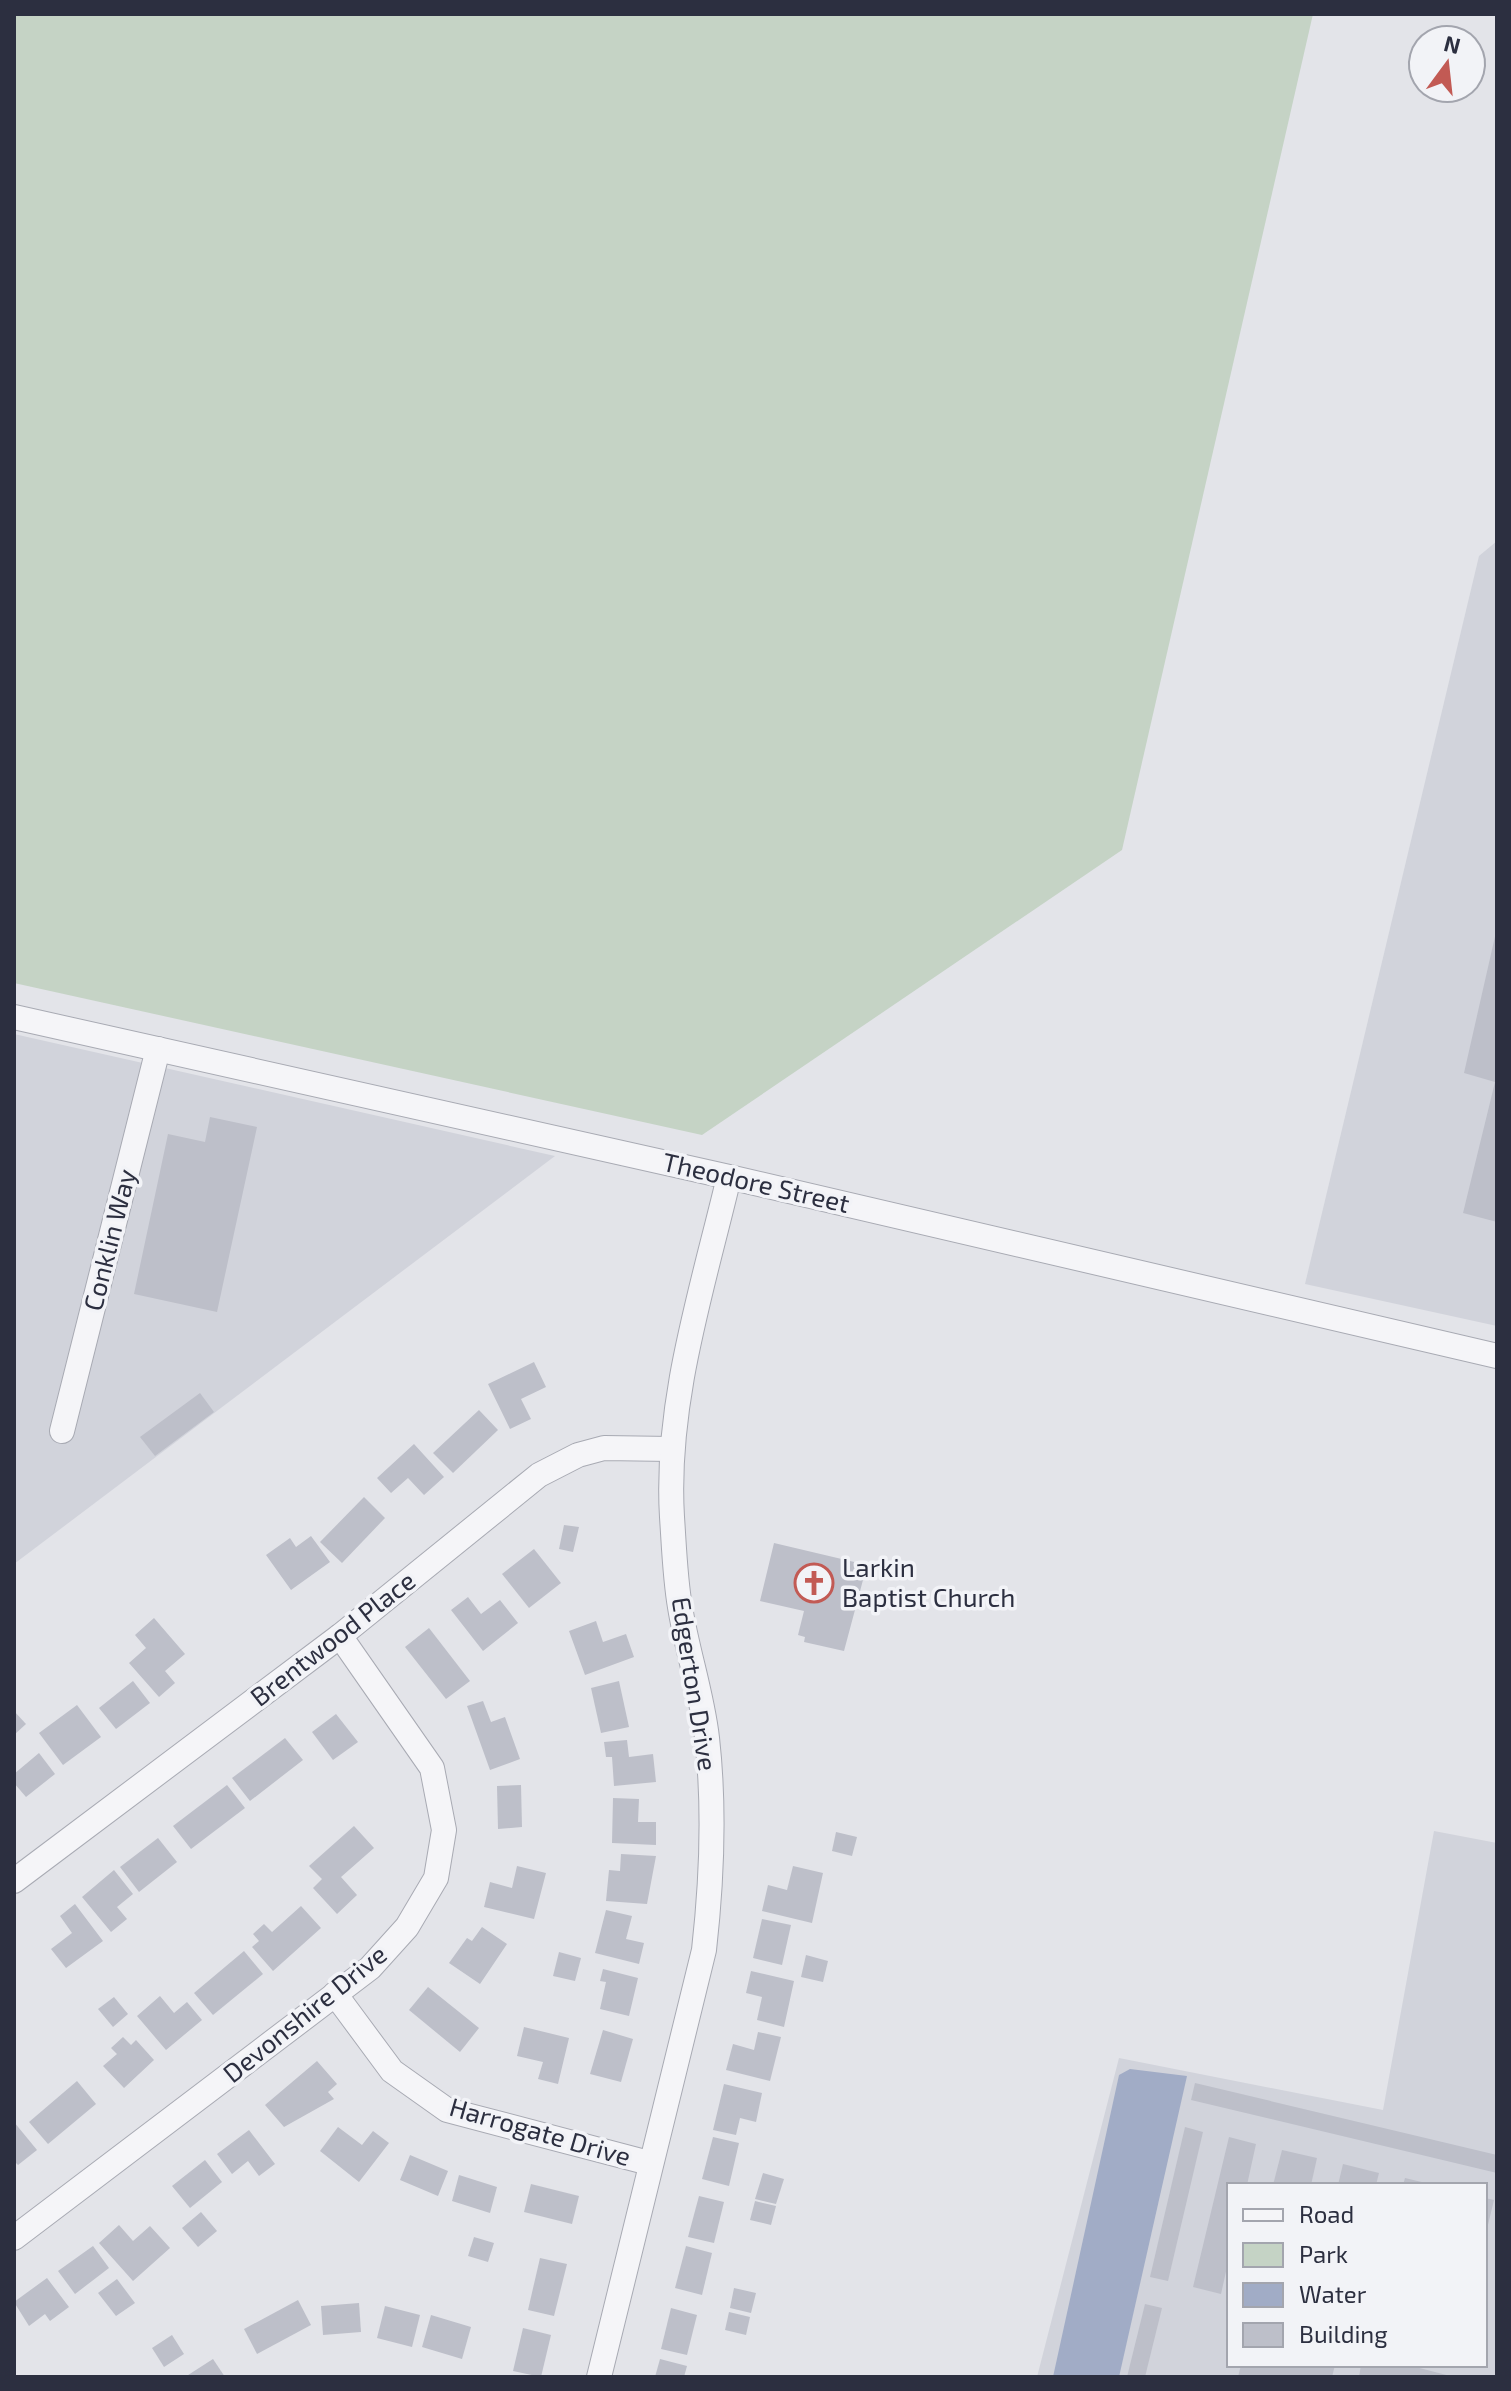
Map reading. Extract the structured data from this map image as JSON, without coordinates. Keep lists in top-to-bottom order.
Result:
{
  "streets": {
    "street": [
      "Theodore Street",
      "Conklin Way",
      "Brentwood Place",
      "Edgerton Drive",
      "Devonshire Drive",
      "Harrogate Drive"
    ]
  },
  "crossings": [
    ["Theodore Street", "Conklin Way"],
    ["Theodore Street", "Edgerton Drive"],
    ["Brentwood Place", "Edgerton Drive"],
    ["Brentwood Place", "Devonshire Drive"],
    ["Edgerton Drive", "Harrogate Drive"],
    ["Devonshire Drive", "Harrogate Drive"]
  ],
  "places": {
    "church": ["Larkin Baptist Church"]
  },
  "legend": [
    "Road",
    "Park",
    "Water",
    "Building"
  ],
  "north": "top"
}
